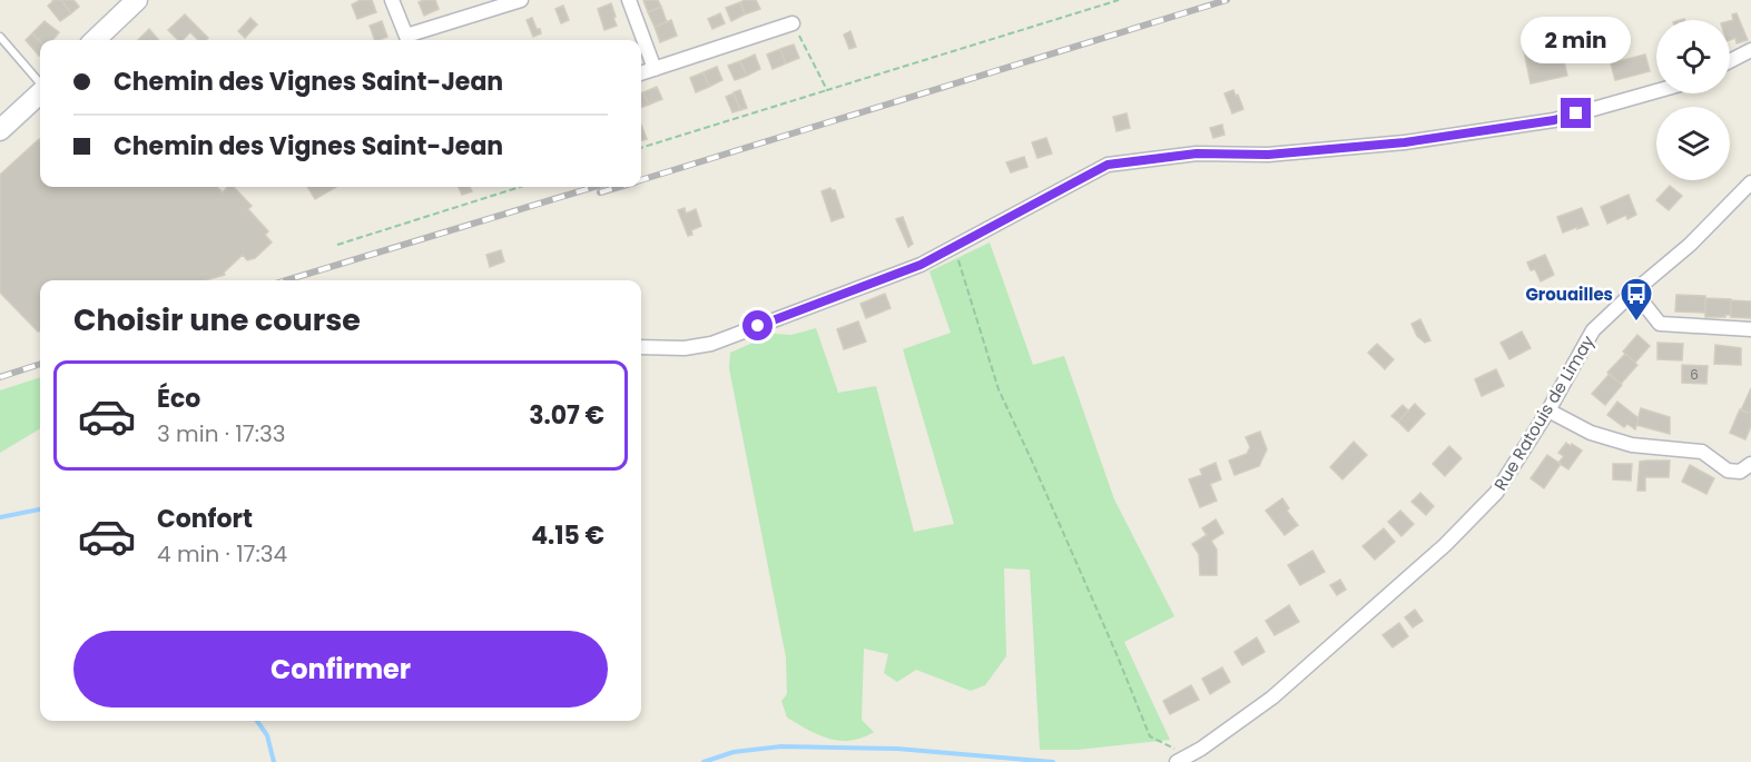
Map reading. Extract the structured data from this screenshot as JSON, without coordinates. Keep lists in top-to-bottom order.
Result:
{
  "streets": {
    "street": ["Rue Ratouis de Limay"]
  },
  "places": {
    "bus stop": ["Grouailles"]
  },
  "house_numbers": ["6"],
  "page": {
    "bubble": "2 min",
    "banner": ["Chemin des Vignes Saint-Jean", "Chemin des Vignes Saint-Jean"],
    "heading": "Choisir une course",
    "list": [
      {
        "name": "Éco",
        "note": "3 min · 17:33",
        "value": "3.07 €"
      },
      {
        "name": "Confort",
        "note": "4 min · 17:34",
        "value": "4.15 €"
      }
    ],
    "buttons": "Confirmer"
  }
}
